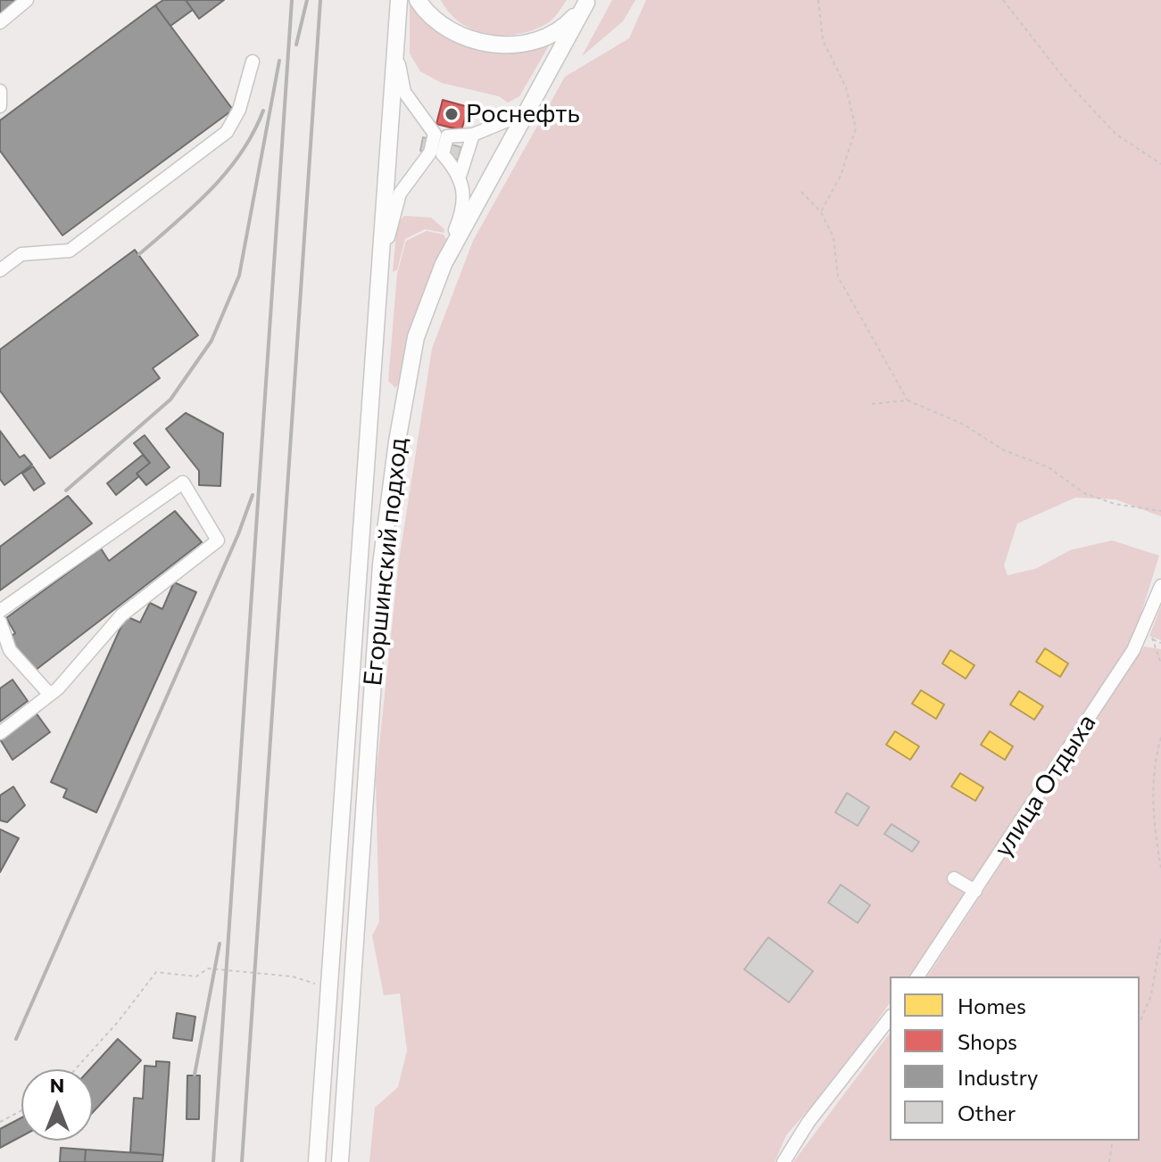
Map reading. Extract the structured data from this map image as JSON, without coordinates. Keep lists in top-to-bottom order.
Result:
{
  "streets": {
    "main road": ["Егоршинский подход"],
    "street": ["улица Отдыха"]
  },
  "places": ["Роснефть"],
  "legend": [
    "Homes",
    "Shops",
    "Industry",
    "Other"
  ],
  "north": "top"
}
